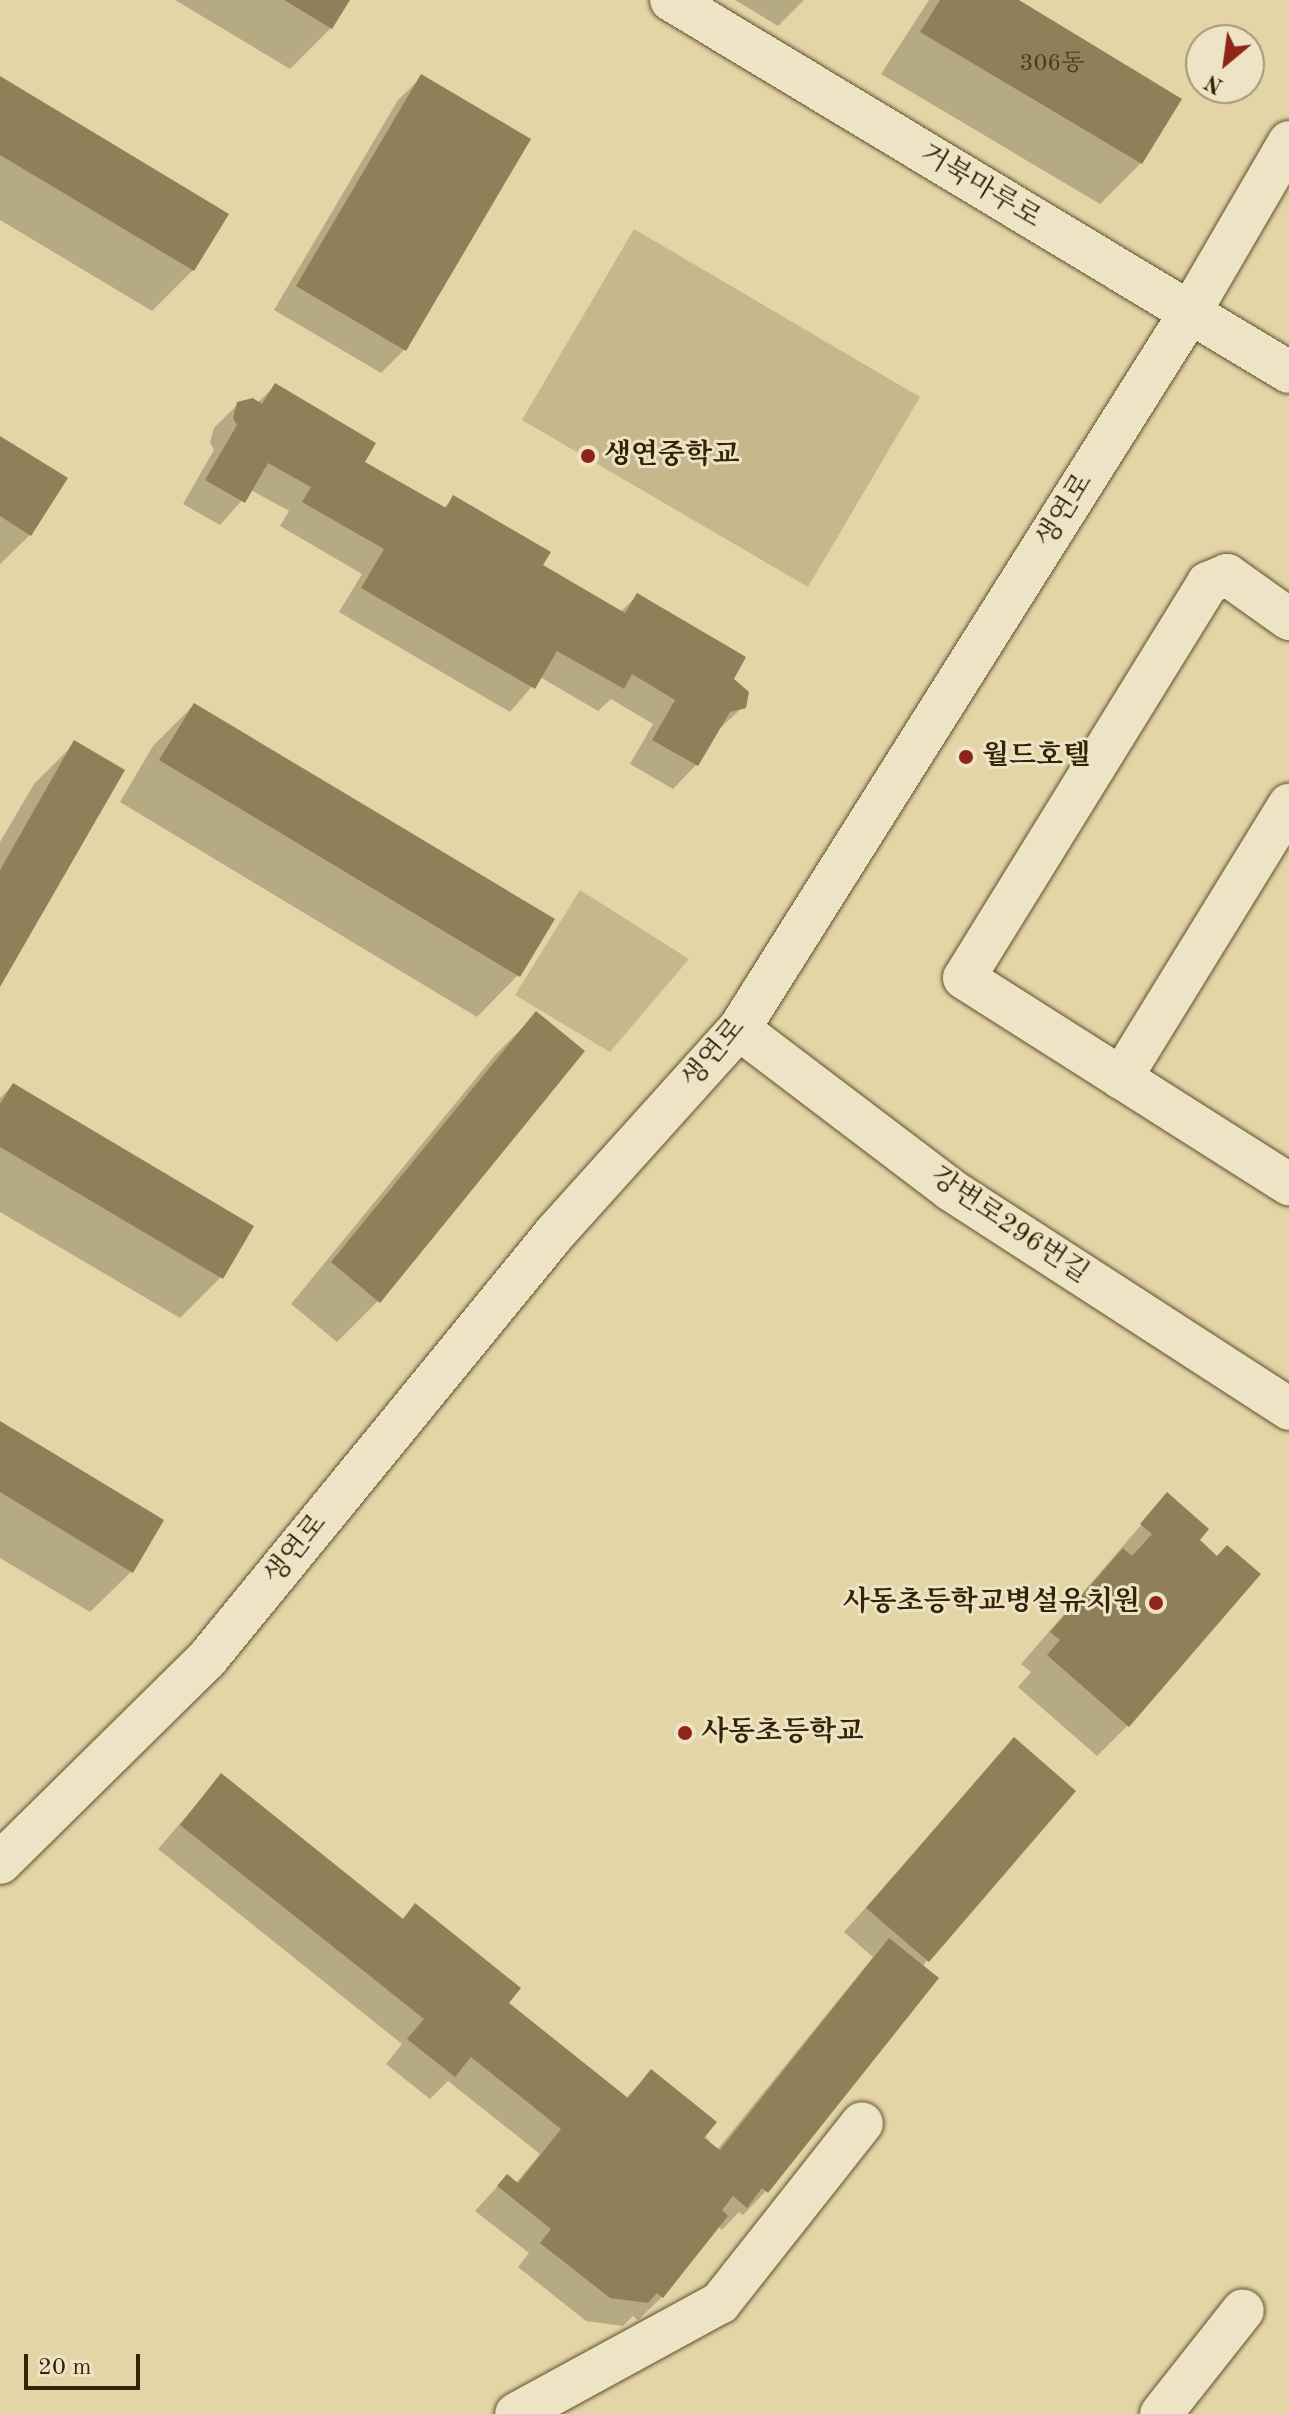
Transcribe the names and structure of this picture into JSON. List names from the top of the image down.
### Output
{
  "streets": {
    "street": ["거북마루로", "생연로", "강변로296번길"]
  },
  "crossings": [
    ["거북마루로", "생연로"],
    ["생연로", "강변로296번길"]
  ],
  "places": [
    "생연중학교",
    "월드호텔",
    "사동초등학교병설유치원",
    "사동초등학교"
  ],
  "house_numbers": ["306동"],
  "scale_bar": "20 m",
  "north": "bottom left"
}
